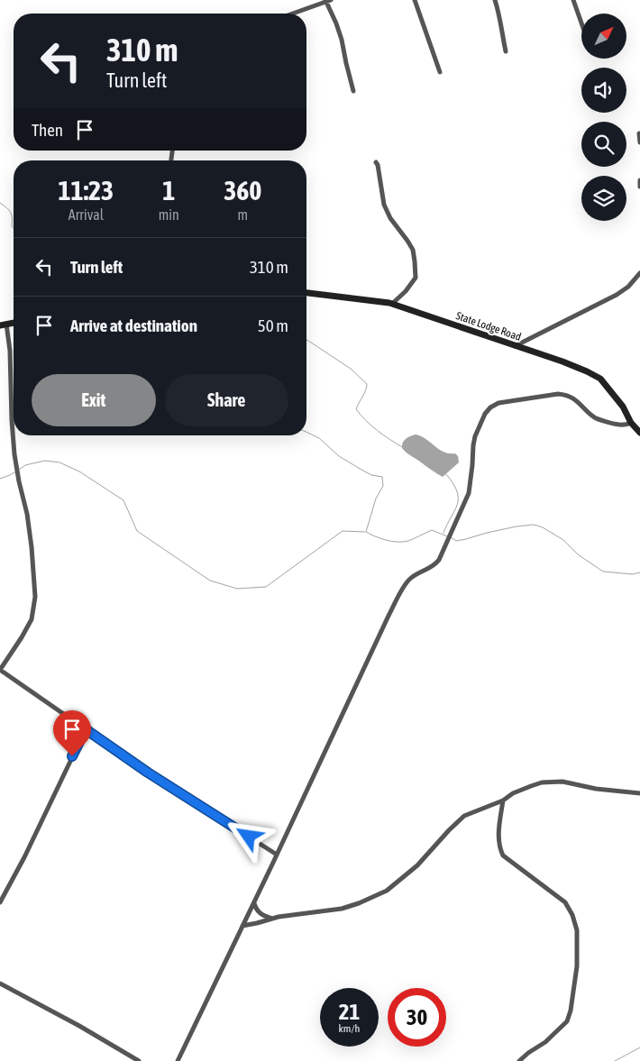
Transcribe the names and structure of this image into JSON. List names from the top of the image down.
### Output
{
  "streets": {
    "street": ["State Lodge Road"]
  },
  "north": "top right",
  "page": {
    "turn": ["310 m", "Turn left"],
    "then": "Then",
    "eta": [
      "11:23",
      "Arrival",
      "1",
      "min",
      "360",
      "m"
    ],
    "list": [
      {
        "name": "Turn left",
        "value": "310 m"
      },
      {
        "name": "Arrive at destination",
        "value": "50 m"
      }
    ],
    "buttons": ["Exit", "Share"],
    "speed": "21 km/h",
    "limit": "30"
  }
}
